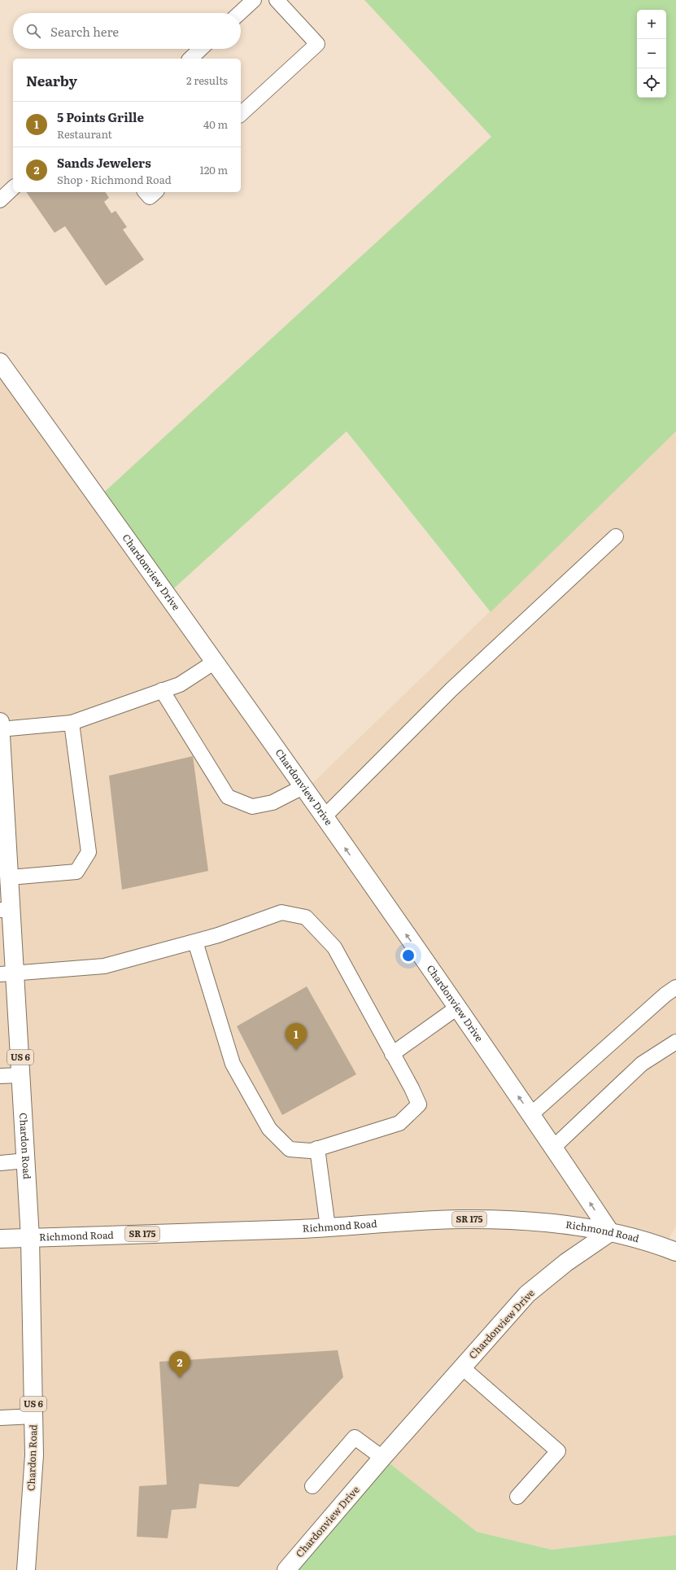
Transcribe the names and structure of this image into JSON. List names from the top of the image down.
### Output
{
  "streets": {
    "street": [
      "Chardonview Drive",
      "US 6",
      "Chardon Road",
      "SR 175",
      "Richmond Road"
    ]
  },
  "crossings": [
    ["Chardonview Drive", "Richmond Road"],
    ["Chardon Road", "Richmond Road"]
  ],
  "page": {
    "map_buttons": ["+", "−"],
    "search": "Search here",
    "heading": ["Nearby", "2 results"],
    "list": [
      {
        "mark": "1",
        "name": "5 Points Grille",
        "note": "Restaurant",
        "value": "40 m"
      },
      {
        "mark": "2",
        "name": "Sands Jewelers",
        "note": "Shop · Richmond Road",
        "value": "120 m"
      }
    ],
    "pins": ["1", "2"]
  }
}
